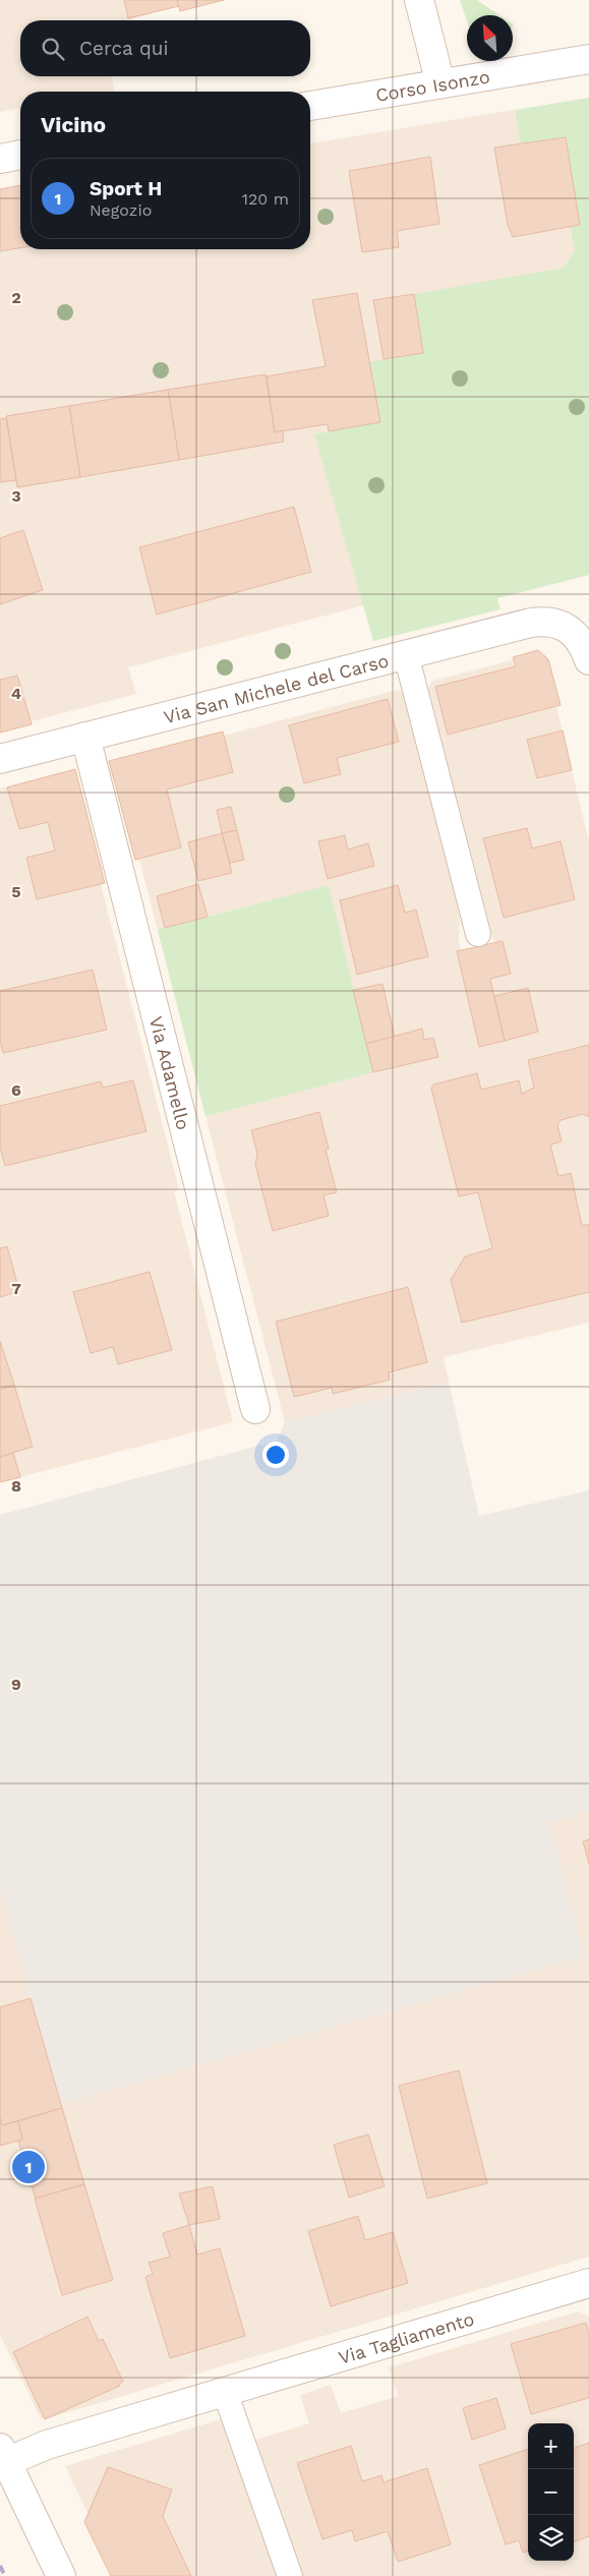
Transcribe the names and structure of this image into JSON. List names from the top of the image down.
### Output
{
  "streets": {
    "street": [
      "Corso Isonzo",
      "Via San Michele del Carso",
      "Via Adamello",
      "Via Tagliamento"
    ]
  },
  "crossings": [
    ["Via San Michele del Carso", "Via Adamello"]
  ],
  "north": "top left",
  "page": {
    "search": "Cerca qui",
    "heading": "Vicino",
    "list": [
      {
        "mark": "1",
        "name": "Sport H",
        "note": "Negozio",
        "value": "120 m"
      }
    ],
    "pins": "1",
    "map_buttons": ["+", "−"]
  },
  "grid": {
    "rows": [
      "2",
      "3",
      "4",
      "5",
      "6",
      "7",
      "8",
      "9"
    ]
  }
}
